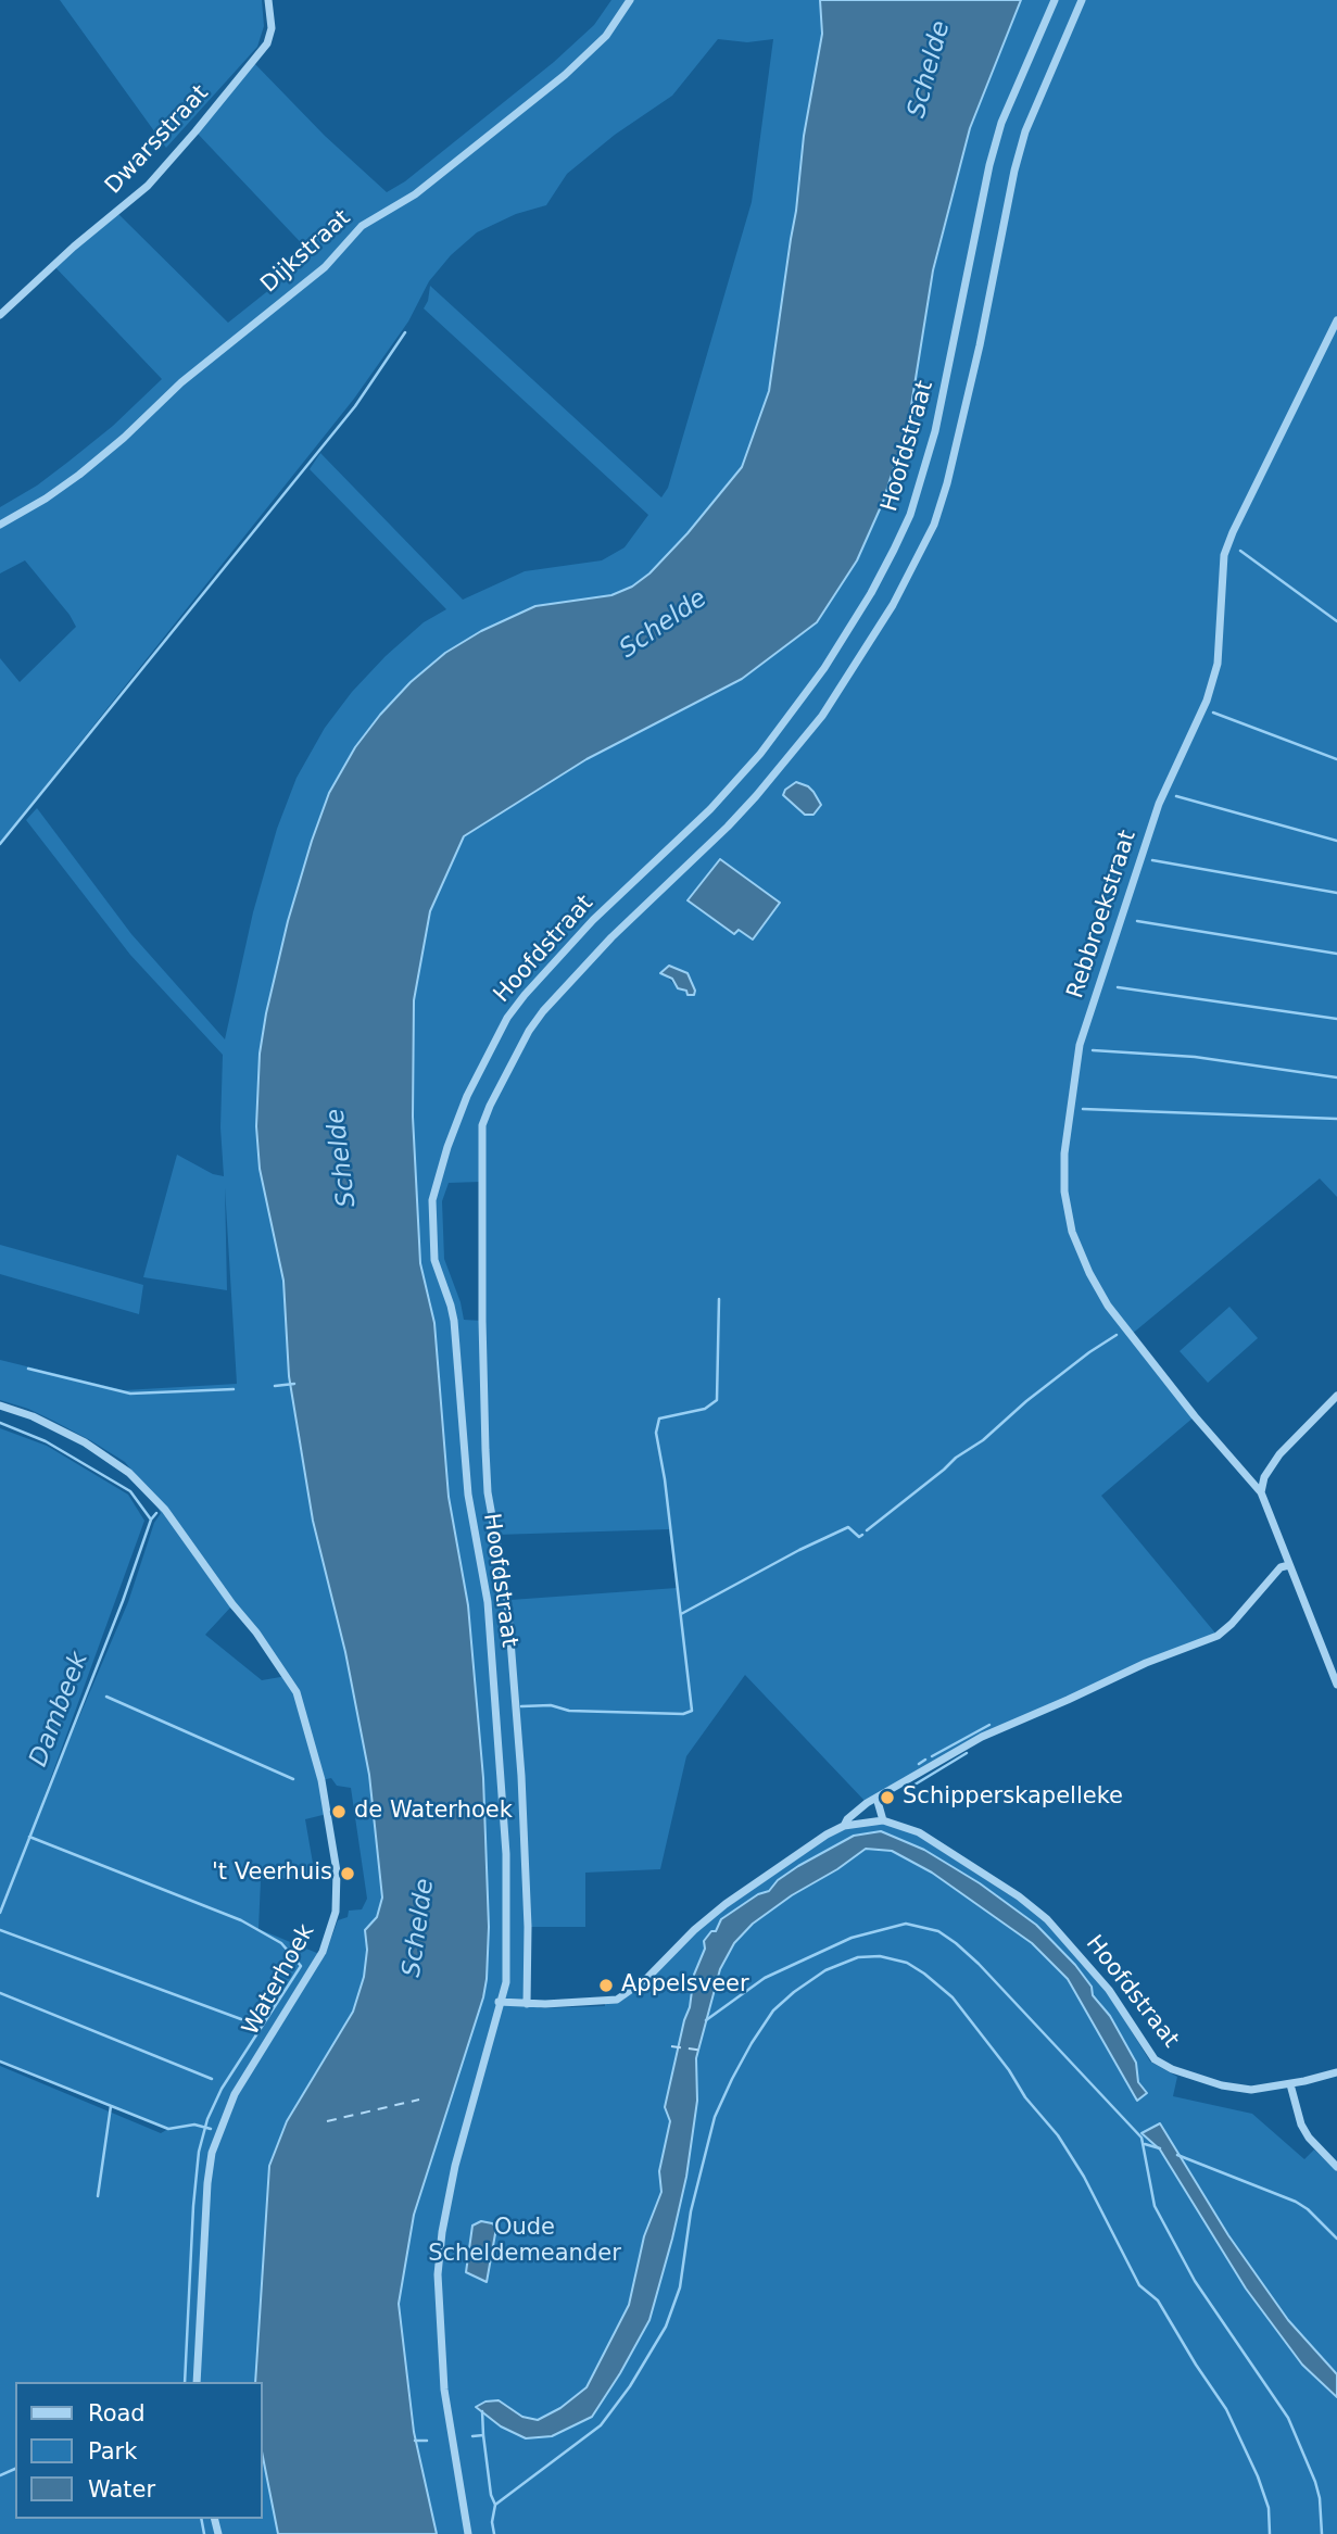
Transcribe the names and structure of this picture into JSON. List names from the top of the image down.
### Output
{
  "streets": {
    "street": [
      "Dwarsstraat",
      "Dijkstraat",
      "Hoofdstraat",
      "Rebbroekstraat",
      "Waterhoek"
    ]
  },
  "crossings": [
    ["Hoofdstraat", "Rebbroekstraat"]
  ],
  "water": ["Schelde", "Dambeek"],
  "parks": ["Oude Scheldemeander"],
  "places": [
    "Schipperskapelleke",
    "de Waterhoek",
    "'t Veerhuis",
    "Appelsveer"
  ],
  "legend": ["Road", "Park", "Water"]
}
